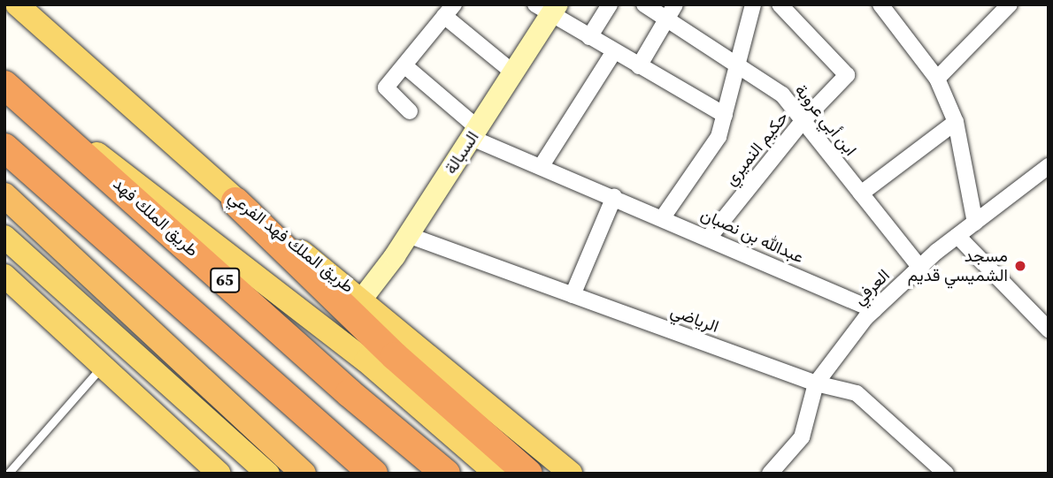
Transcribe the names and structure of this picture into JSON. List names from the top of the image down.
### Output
{
  "streets": {
    "highway": ["طريق الملك فهد", "65"],
    "main road": ["السبالة", "طريق الملك فهد الفرعي"],
    "street": [
      "ابن أبي عروبة",
      "حكيم النميري",
      "عبدالله بن نصبان",
      "العرفي",
      "الرياضي"
    ]
  },
  "crossings": [
    ["ابن أبي عروبة", "حكيم النميري"],
    ["ابن أبي عروبة", "العرفي"],
    ["حكيم النميري", "عبدالله بن نصبان"],
    ["السبالة", "عبدالله بن نصبان"],
    ["السبالة", "طريق الملك فهد الفرعي"],
    ["السبالة", "الرياضي"],
    ["عبدالله بن نصبان", "العرفي"],
    ["العرفي", "الرياضي"]
  ],
  "places": ["مسجد الشميسي قديم"]
}
